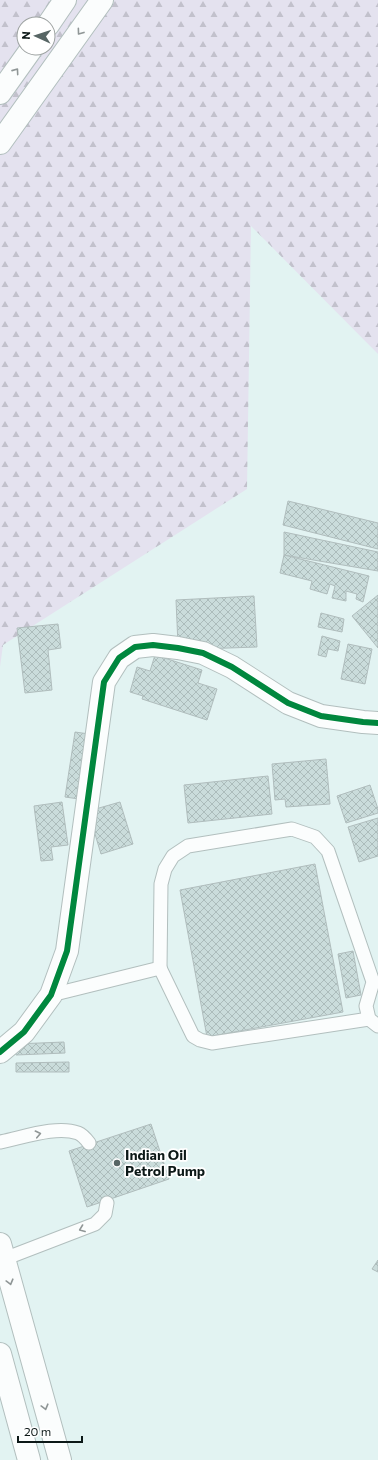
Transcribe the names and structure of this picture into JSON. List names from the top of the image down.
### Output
{
  "places": ["Indian Oil Petrol Pump"],
  "scale_bar": "20 m",
  "north": "left"
}
